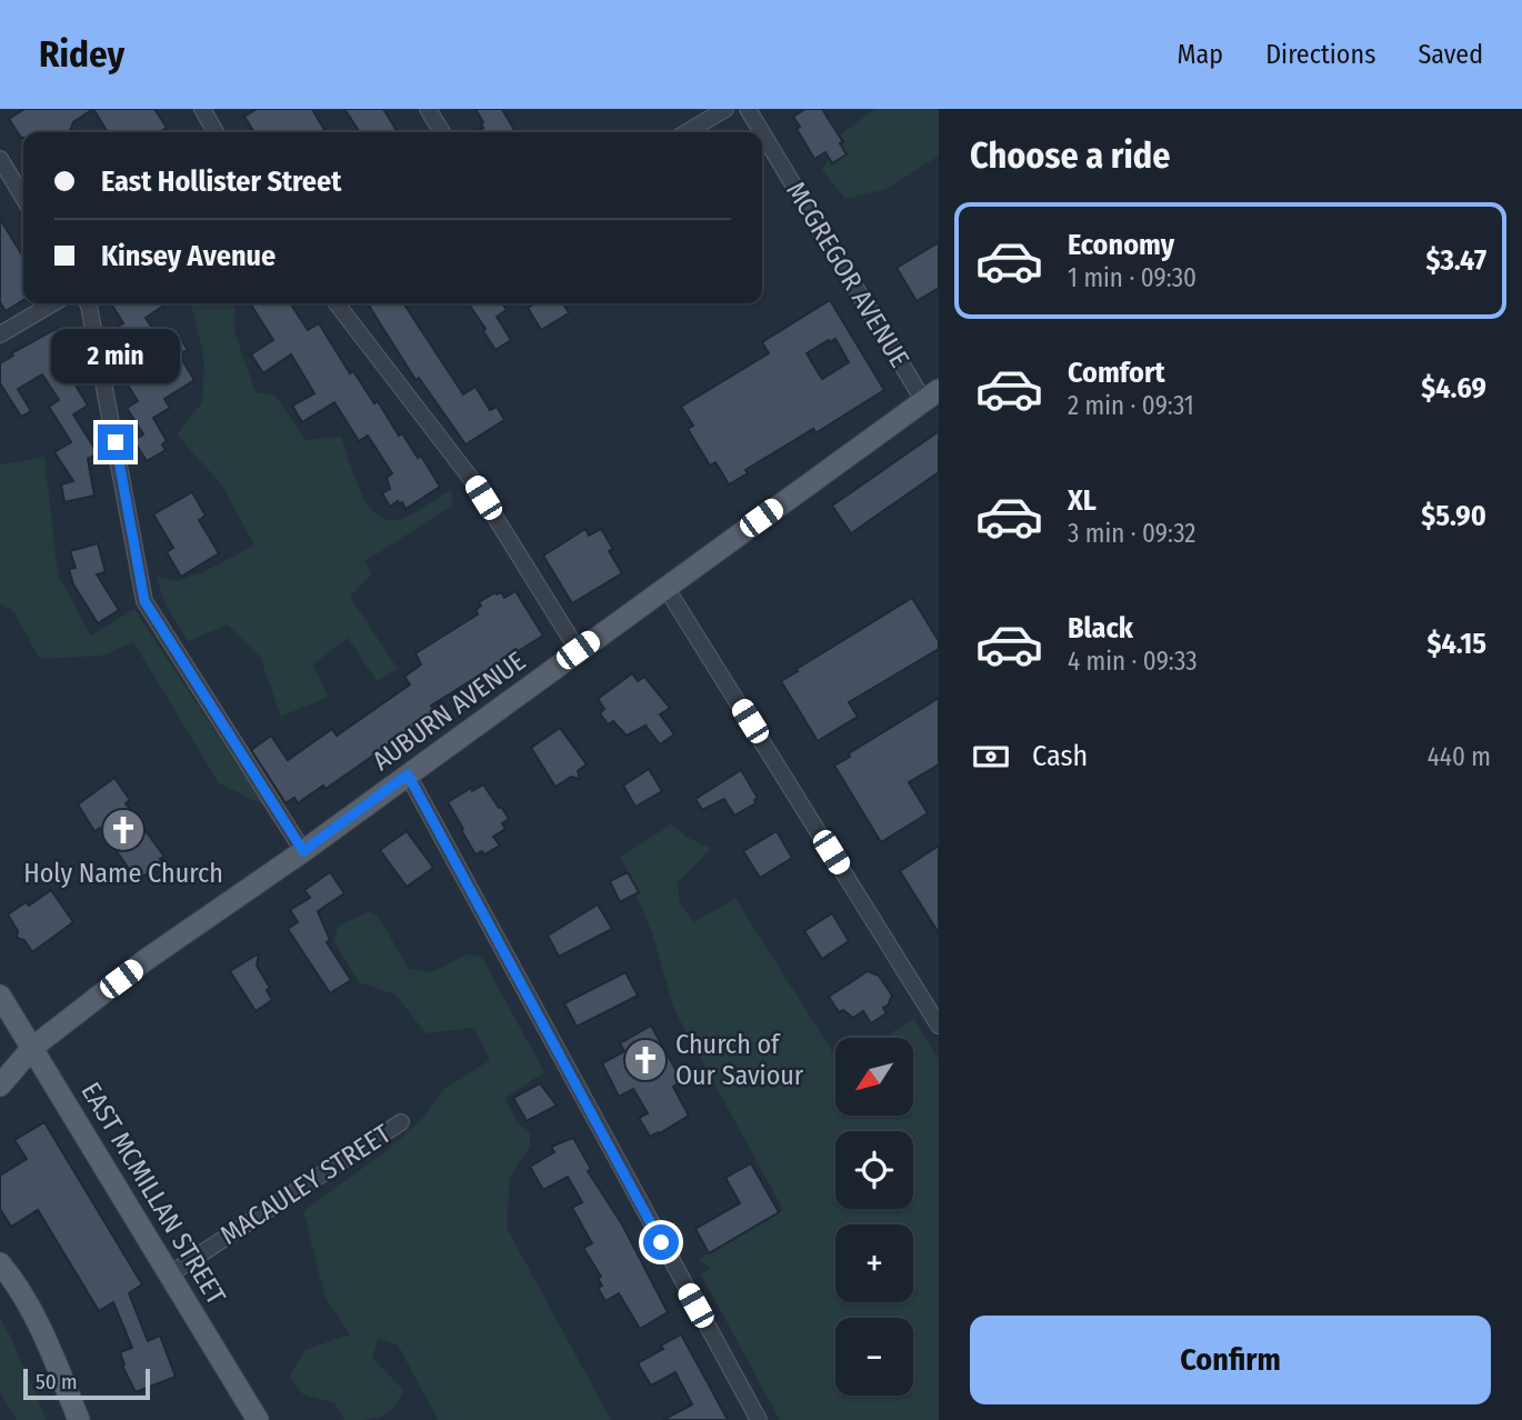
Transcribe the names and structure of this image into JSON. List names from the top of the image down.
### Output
{
  "streets": {
    "main road": ["AUBURN AVENUE", "EAST MCMILLAN STREET"],
    "street": ["MCGREGOR AVENUE", "MACAULEY STREET"]
  },
  "crossings": [
    ["MCGREGOR AVENUE", "AUBURN AVENUE"],
    ["AUBURN AVENUE", "EAST MCMILLAN STREET"],
    ["MACAULEY STREET", "EAST MCMILLAN STREET"]
  ],
  "places": {
    "church": ["Holy Name Church", "Church of Our Saviour"]
  },
  "scale_bar": "50 m",
  "north": "bottom left",
  "page": {
    "header": "Ridey",
    "nav": ["Map", "Directions", "Saved"],
    "heading": "Choose a ride",
    "banner": ["East Hollister Street", "Kinsey Avenue"],
    "list": [
      {
        "name": "Economy",
        "note": "1 min · 09:30",
        "value": "$3.47"
      },
      {
        "name": "Comfort",
        "note": "2 min · 09:31",
        "value": "$4.69"
      },
      {
        "name": "XL",
        "note": "3 min · 09:32",
        "value": "$5.90"
      },
      {
        "name": "Black",
        "note": "4 min · 09:33",
        "value": "$4.15"
      }
    ],
    "bubble": "2 min",
    "pay": ["Cash", "440 m"],
    "map_buttons": ["+", "−"],
    "buttons": "Confirm",
    "scale": "50 m"
  }
}
